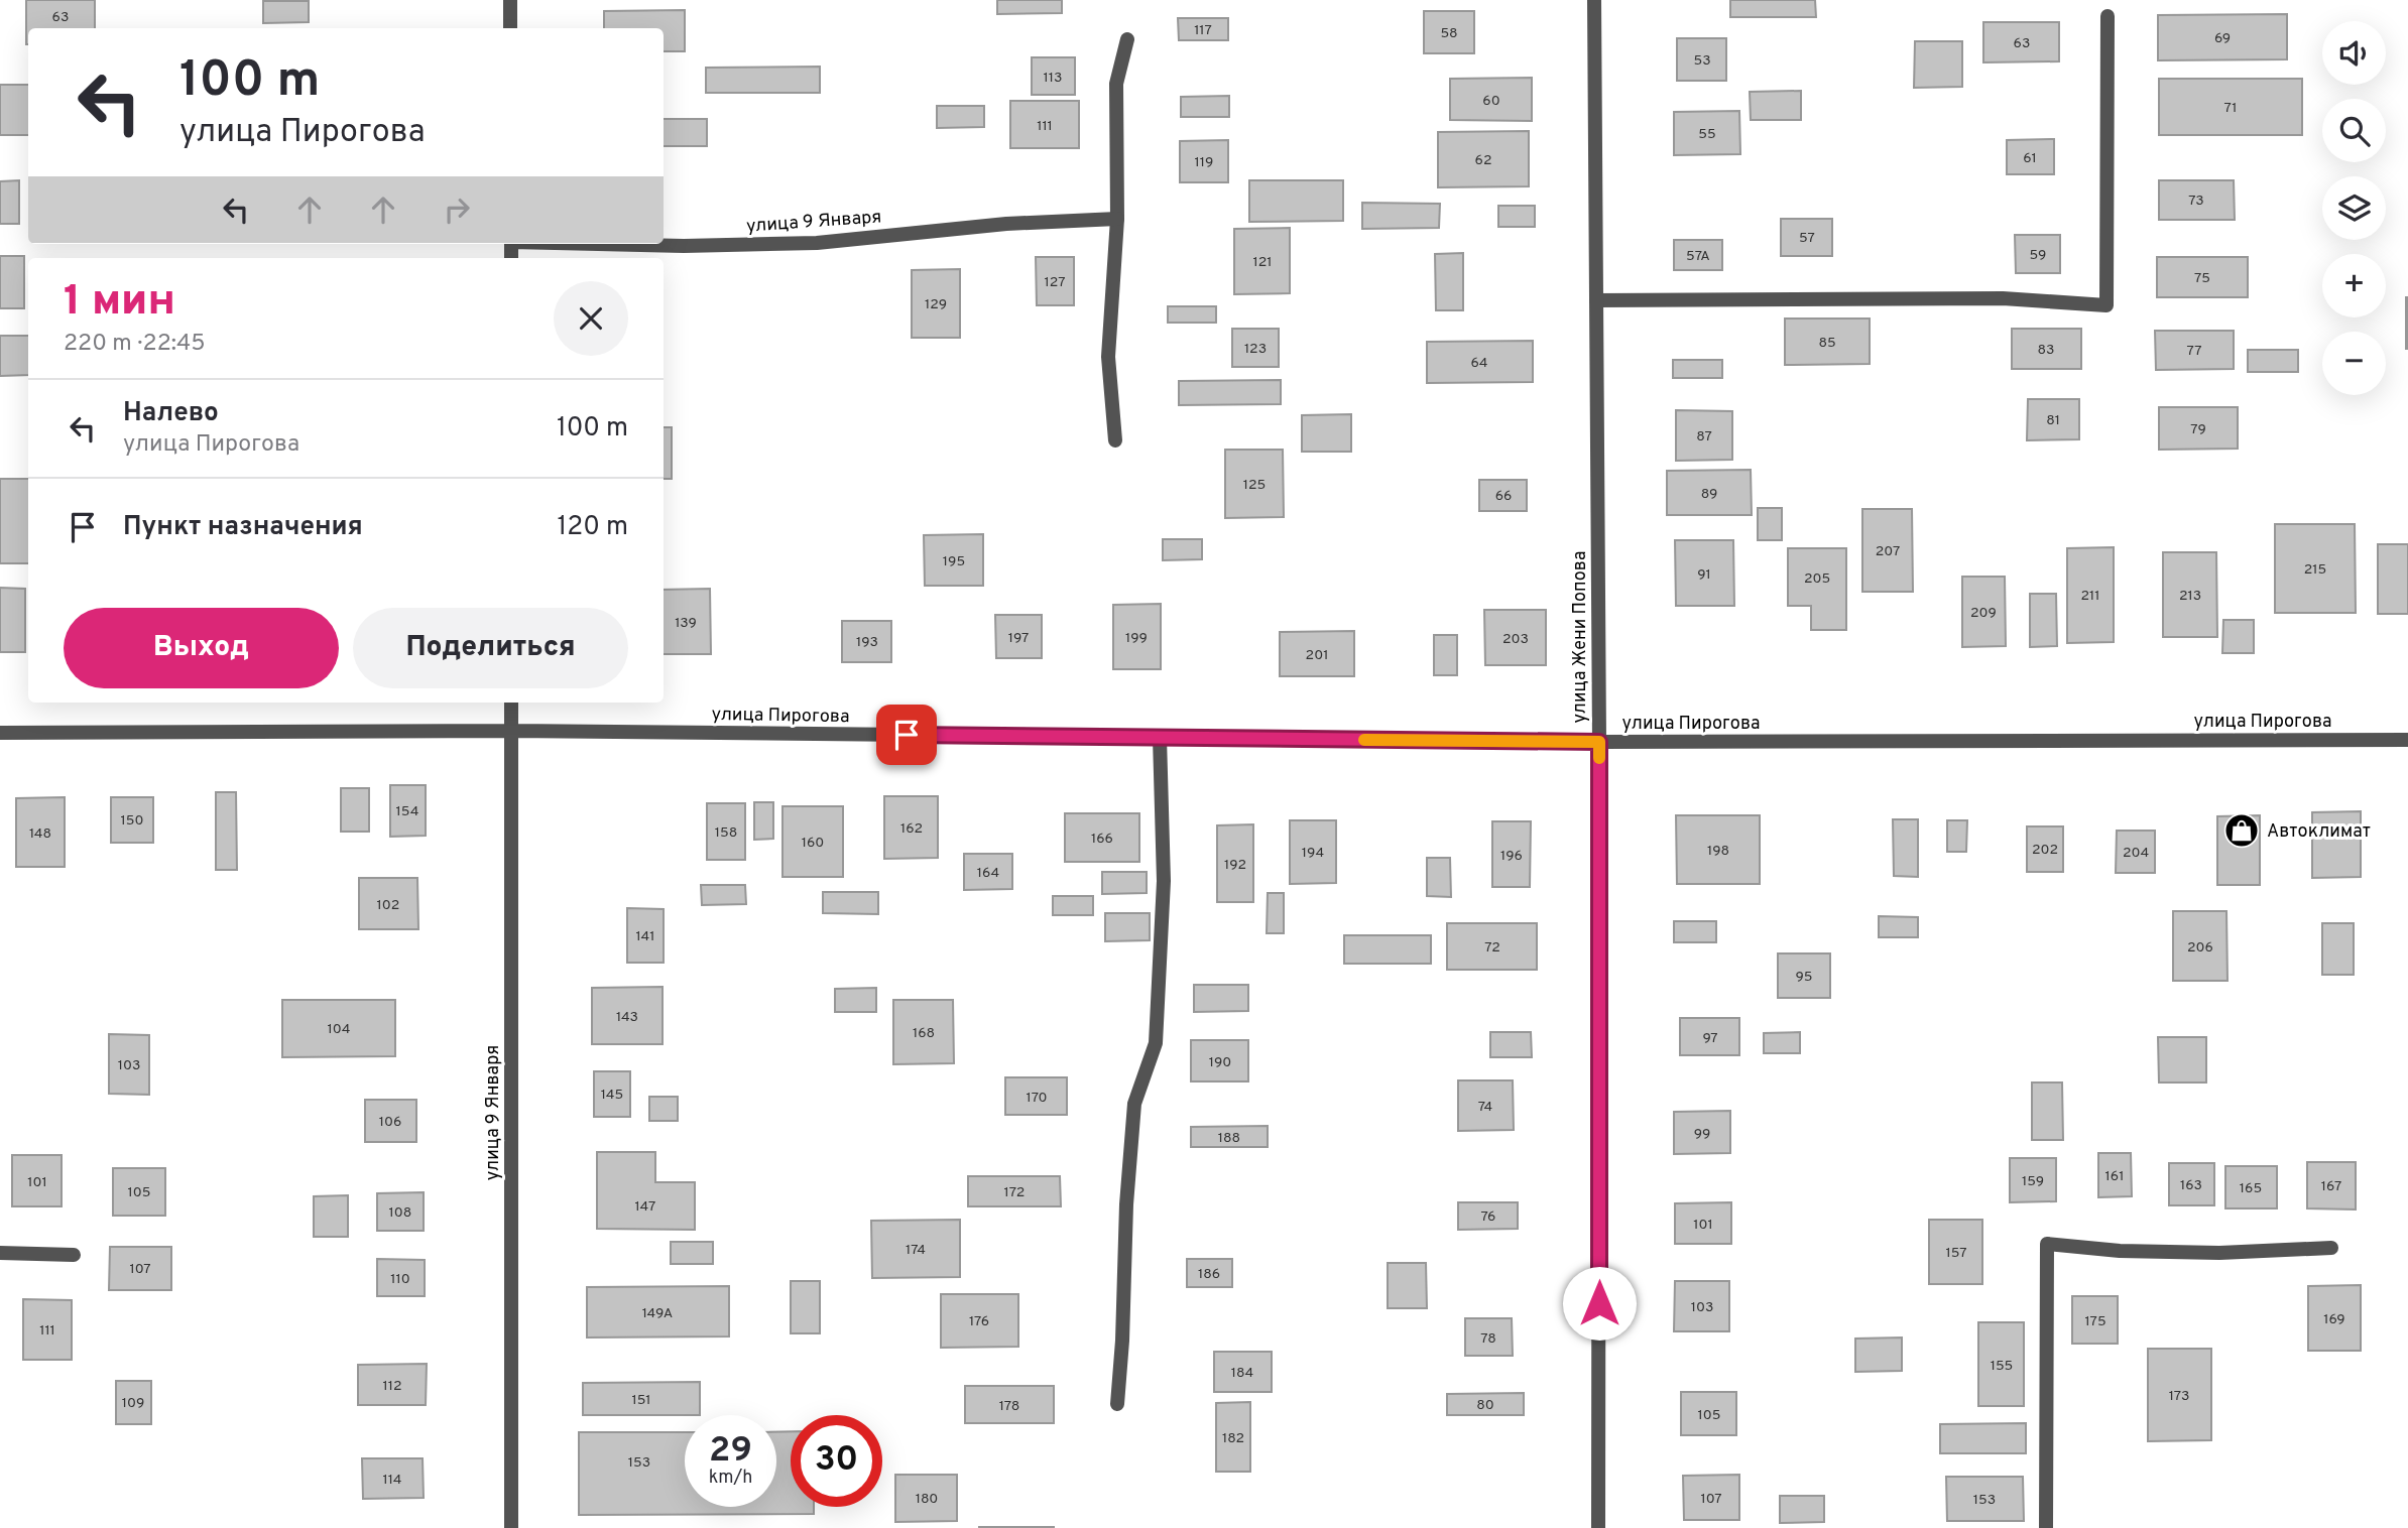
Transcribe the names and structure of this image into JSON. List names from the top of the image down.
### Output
{
  "streets": {
    "street": ["улица 9 Января", "улица Жени Попова", "улица Пирогова"]
  },
  "crossings": [
    ["улица 9 Января", "улица Пирогова"],
    ["улица Жени Попова", "улица Пирогова"]
  ],
  "places": {
    "shop": ["Автоклимат"]
  },
  "house_numbers": [
    "63",
    "117",
    "58",
    "69",
    "63",
    "53",
    "113",
    "60",
    "71",
    "111",
    "55",
    "61",
    "62",
    "119",
    "73",
    "57",
    "59",
    "57А",
    "121",
    "75",
    "127",
    "129",
    "85",
    "123",
    "83",
    "77",
    "64",
    "81",
    "79",
    "87",
    "125",
    "89",
    "66",
    "207",
    "195",
    "215",
    "91",
    "205",
    "211",
    "213",
    "209",
    "139",
    "197",
    "199",
    "203",
    "193",
    "201",
    "154",
    "150",
    "162",
    "158",
    "148",
    "166",
    "160",
    "202",
    "198",
    "194",
    "204",
    "196",
    "192",
    "164",
    "102",
    "141",
    "72",
    "206",
    "95",
    "143",
    "104",
    "168",
    "97",
    "190",
    "103",
    "145",
    "170",
    "74",
    "106",
    "99",
    "188",
    "161",
    "159",
    "101",
    "163",
    "167",
    "165",
    "105",
    "172",
    "147",
    "108",
    "76",
    "101",
    "174",
    "157",
    "107",
    "186",
    "110",
    "103",
    "149А",
    "169",
    "176",
    "175",
    "111",
    "78",
    "155",
    "184",
    "112",
    "173",
    "151",
    "109",
    "80",
    "178",
    "105",
    "182",
    "153",
    "114",
    "180",
    "107",
    "153"
  ],
  "page": {
    "map_buttons": ["+", "−"],
    "turn": ["100 m", "улица Пирогова"],
    "heading": ["1 мин", "220 m · 22:45"],
    "list": [
      {
        "name": "Налево",
        "note": "улица Пирогова",
        "value": "100 m"
      },
      {
        "name": "Пункт назначения",
        "value": "120 m"
      }
    ],
    "buttons": ["Выход", "Поделиться"],
    "speed": "29 km/h",
    "limit": "30"
  }
}
